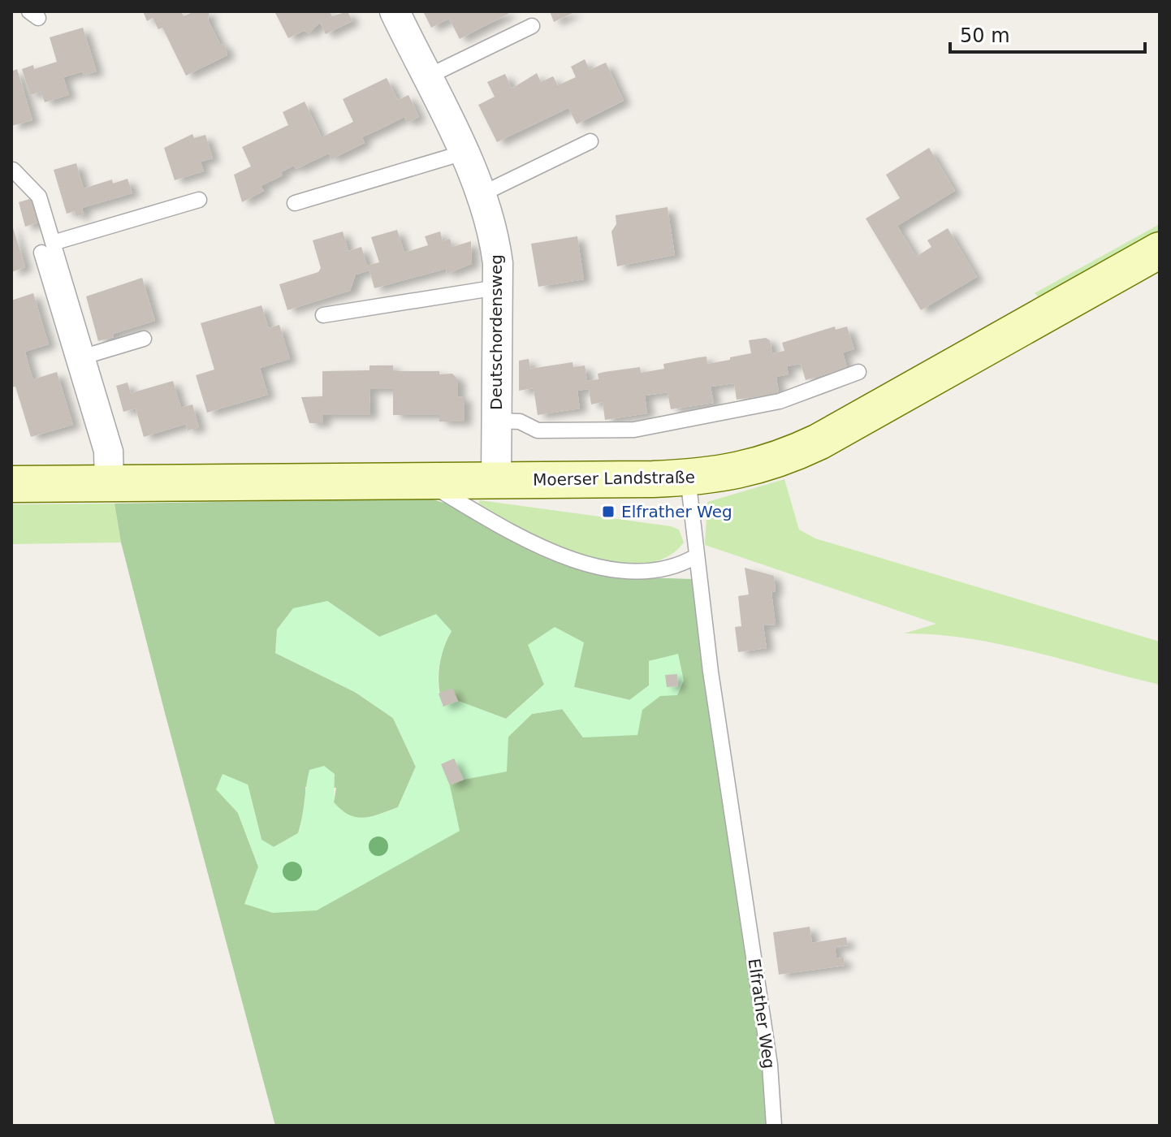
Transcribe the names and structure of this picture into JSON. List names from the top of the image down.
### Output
{
  "streets": {
    "main road": ["Moerser Landstraße"],
    "street": ["Deutschordensweg"],
    "lane": ["Elfrather Weg"]
  },
  "crossings": [
    ["Deutschordensweg", "Moerser Landstraße"],
    ["Moerser Landstraße", "Elfrather Weg"]
  ],
  "places": {
    "transit": ["Elfrather Weg"]
  },
  "scale_bar": "50 m"
}
